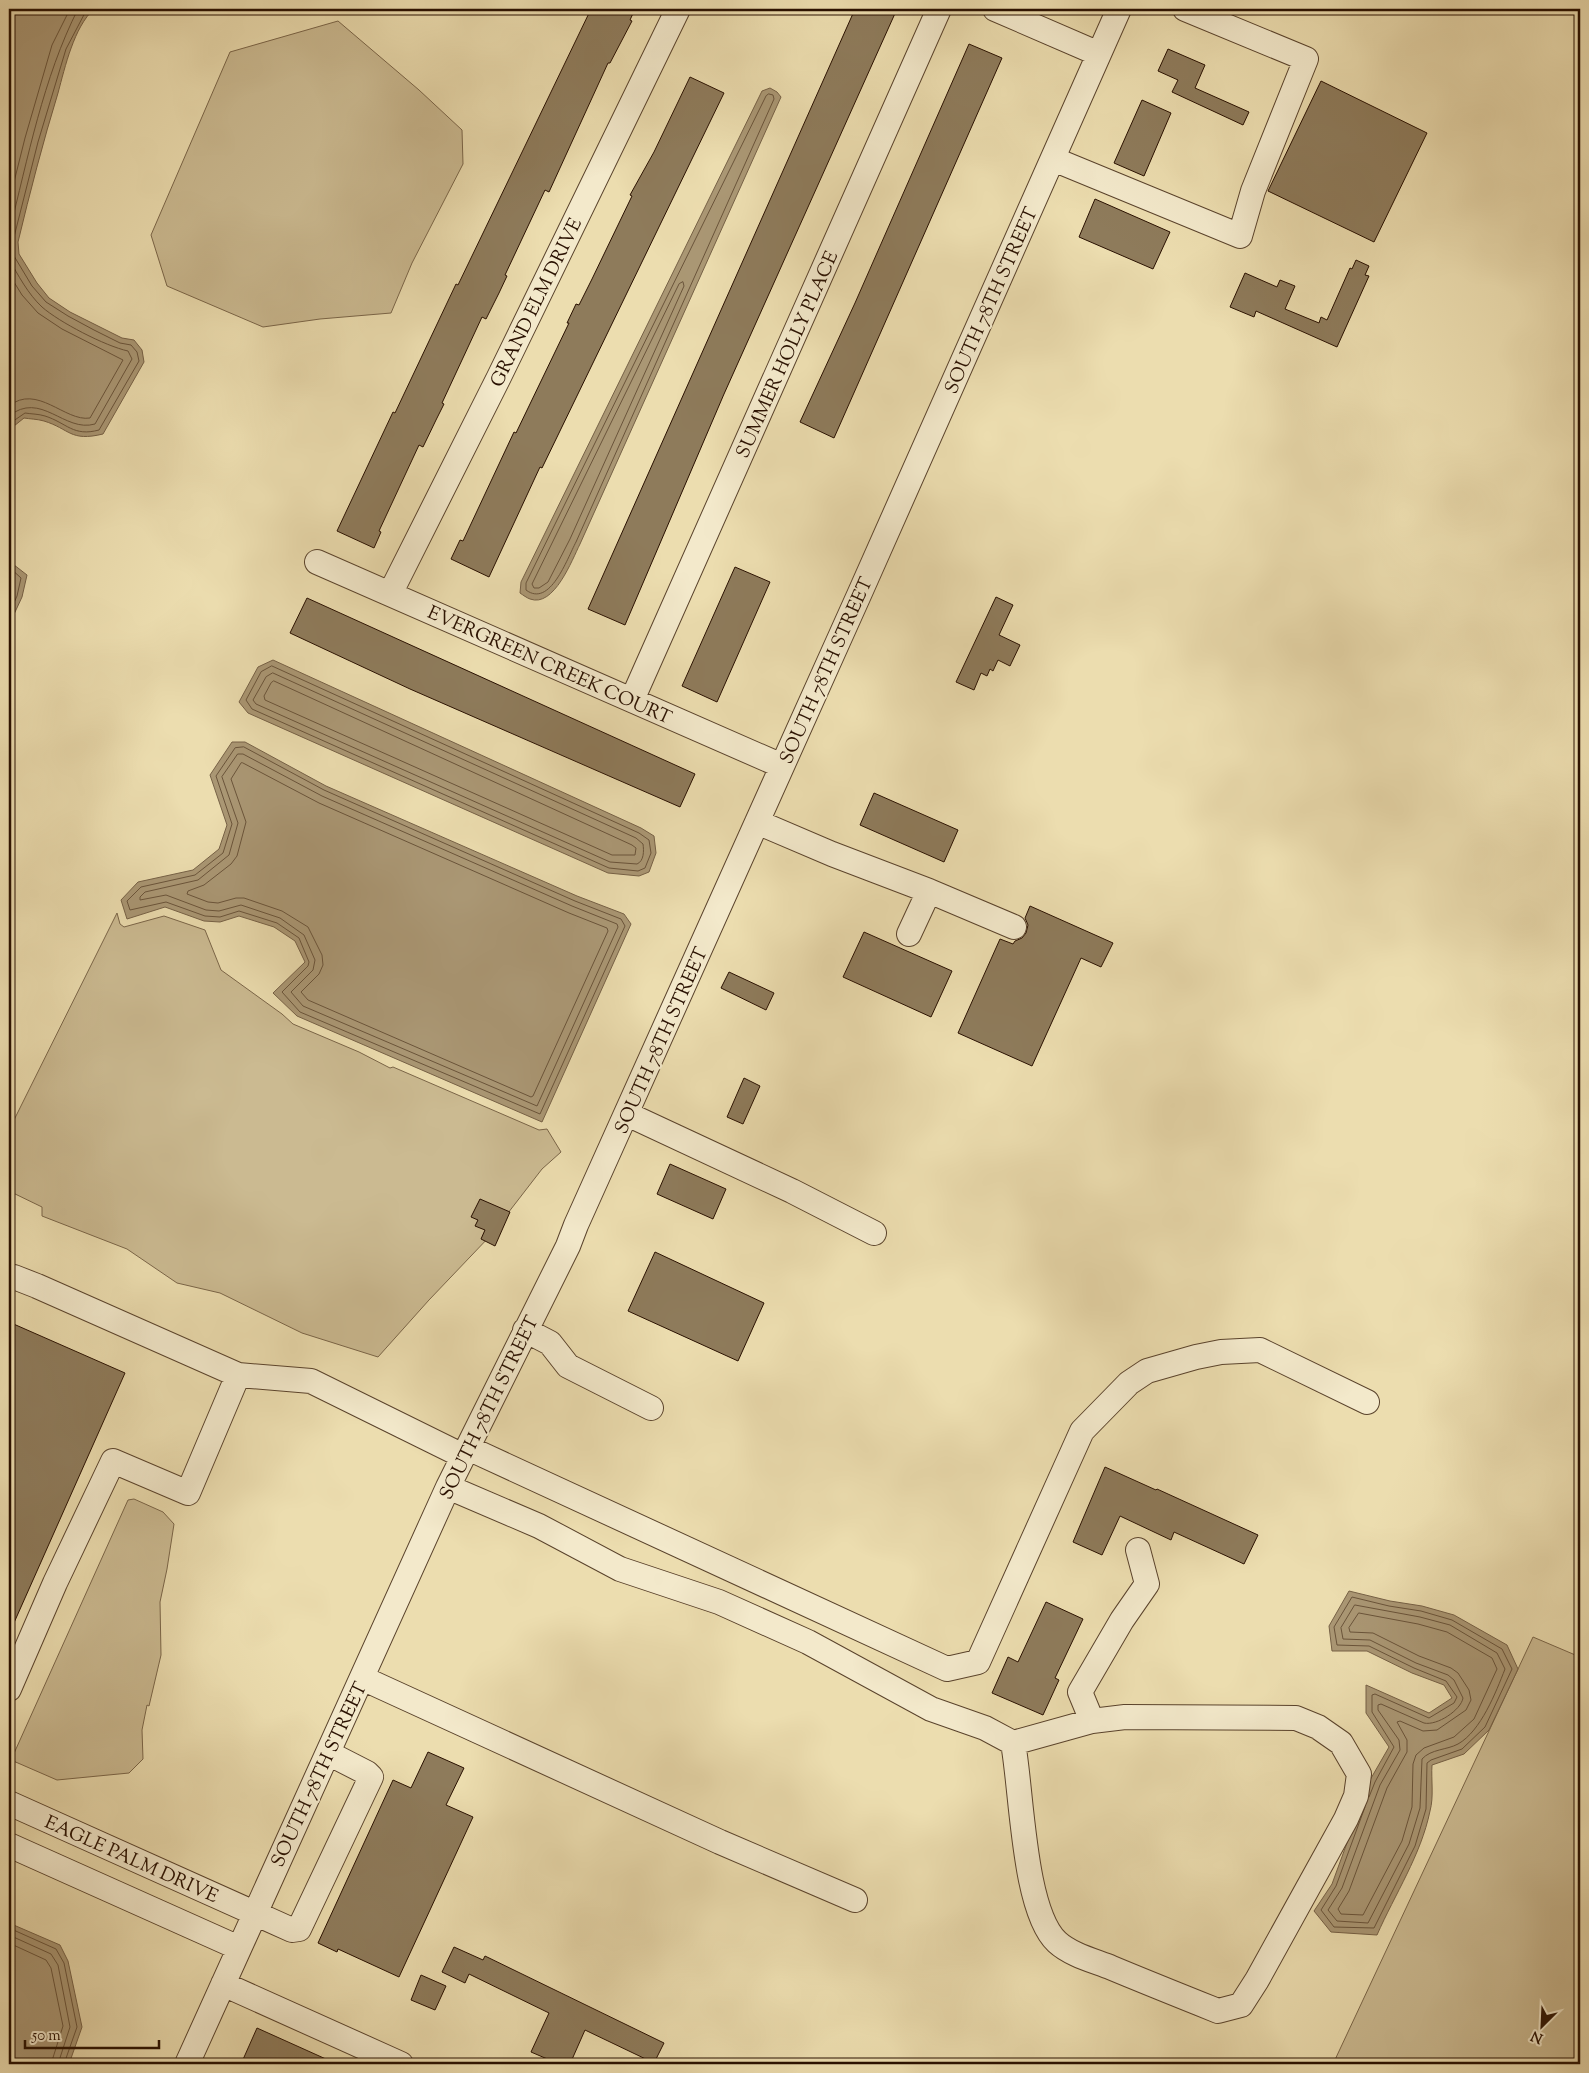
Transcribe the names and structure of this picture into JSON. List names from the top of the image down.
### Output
{
  "streets": {
    "street": [
      "SOUTH 78TH STREET",
      "GRAND ELM DRIVE",
      "SUMMER HOLLY PLACE",
      "EVERGREEN CREEK COURT",
      "EAGLE PALM DRIVE"
    ]
  },
  "crossings": [
    ["SOUTH 78TH STREET", "EVERGREEN CREEK COURT"],
    ["SOUTH 78TH STREET", "EAGLE PALM DRIVE"],
    ["GRAND ELM DRIVE", "EVERGREEN CREEK COURT"],
    ["SUMMER HOLLY PLACE", "EVERGREEN CREEK COURT"]
  ],
  "scale_bar": "50 m",
  "north": "bottom left"
}
